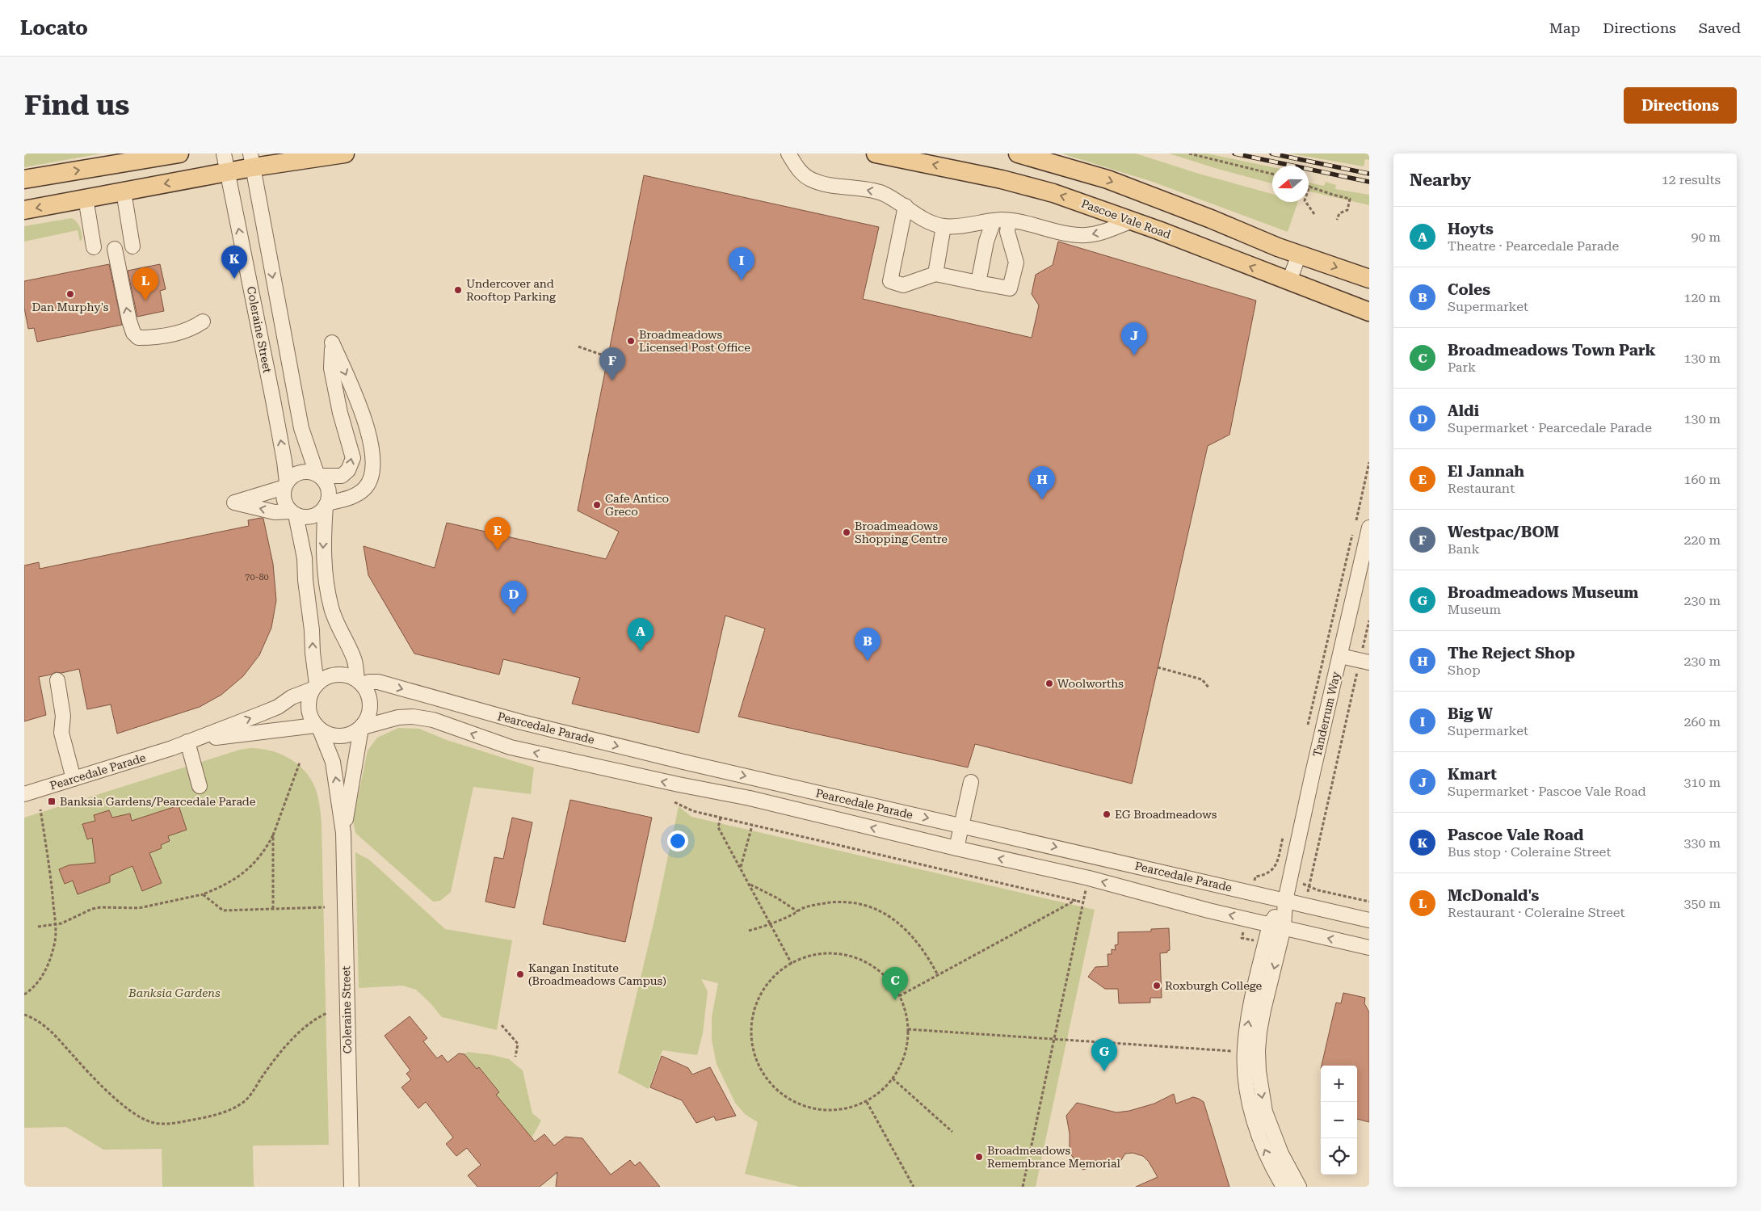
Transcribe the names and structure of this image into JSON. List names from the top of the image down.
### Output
{
  "streets": {
    "main road": ["Pascoe Vale Road"],
    "street": ["Coleraine Street", "Tanderrum Way", "Pearcedale Parade"]
  },
  "crossings": [
    ["Coleraine Street", "Pearcedale Parade"],
    ["Tanderrum Way", "Pearcedale Parade"]
  ],
  "parks": ["Banksia Gardens"],
  "places": {
    "other": [
      "Undercover and Rooftop Parking",
      "Dan Murphy's",
      "Broadmeadows Licensed Post Office",
      "Cafe Antico Greco",
      "Broadmeadows Shopping Centre",
      "Woolworths",
      "EG Broadmeadows",
      "Kangan Institute (Broadmeadows Campus)",
      "Roxburgh College",
      "Broadmeadows Remembrance Memorial"
    ],
    "transit": ["Banksia Gardens/Pearcedale Parade"]
  },
  "house_numbers": ["70-80"],
  "north": "left",
  "page": {
    "header": "Locato",
    "nav": ["Map", "Directions", "Saved"],
    "buttons": "Directions",
    "title": "Find us",
    "heading": ["Nearby", "12 results"],
    "list": [
      {
        "mark": "A",
        "name": "Hoyts",
        "note": "Theatre · Pearcedale Parade",
        "value": "90 m"
      },
      {
        "mark": "B",
        "name": "Coles",
        "note": "Supermarket",
        "value": "120 m"
      },
      {
        "mark": "C",
        "name": "Broadmeadows Town Park",
        "note": "Park",
        "value": "130 m"
      },
      {
        "mark": "D",
        "name": "Aldi",
        "note": "Supermarket · Pearcedale Parade",
        "value": "130 m"
      },
      {
        "mark": "E",
        "name": "El Jannah",
        "note": "Restaurant",
        "value": "160 m"
      },
      {
        "mark": "F",
        "name": "Westpac/BOM",
        "note": "Bank",
        "value": "220 m"
      },
      {
        "mark": "G",
        "name": "Broadmeadows Museum",
        "note": "Museum",
        "value": "230 m"
      },
      {
        "mark": "H",
        "name": "The Reject Shop",
        "note": "Shop",
        "value": "230 m"
      },
      {
        "mark": "I",
        "name": "Big W",
        "note": "Supermarket",
        "value": "260 m"
      },
      {
        "mark": "J",
        "name": "Kmart",
        "note": "Supermarket · Pascoe Vale Road",
        "value": "310 m"
      },
      {
        "mark": "K",
        "name": "Pascoe Vale Road",
        "note": "Bus stop · Coleraine Street",
        "value": "330 m"
      },
      {
        "mark": "L",
        "name": "McDonald's",
        "note": "Restaurant · Coleraine Street",
        "value": "350 m"
      }
    ],
    "pins": [
      "K",
      "I",
      "L",
      "J",
      "F",
      "H",
      "E",
      "D",
      "A",
      "B",
      "C",
      "G"
    ],
    "map_buttons": ["+", "−"]
  }
}
